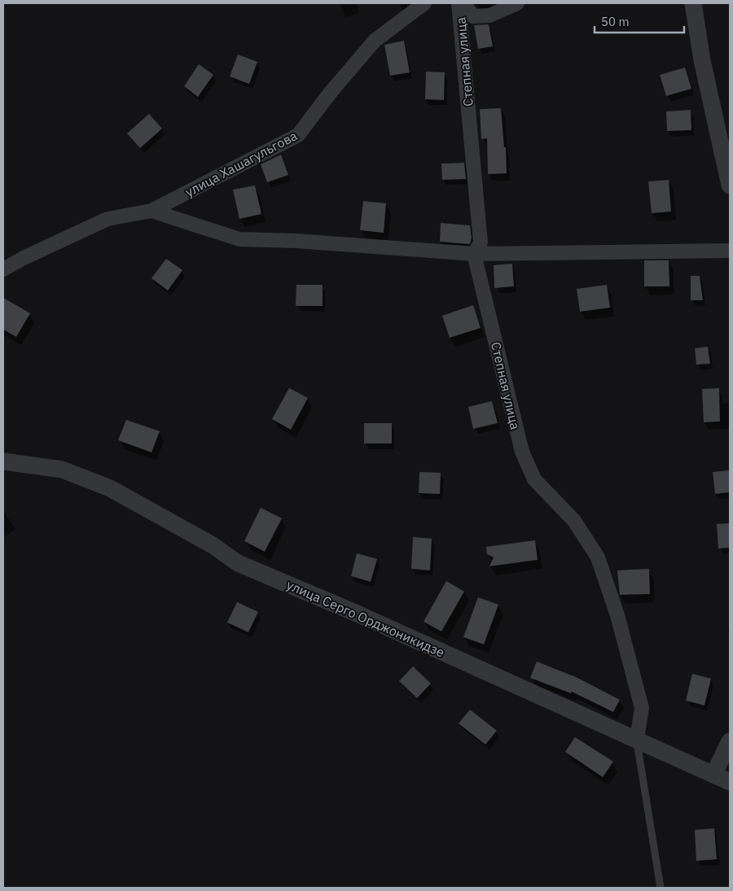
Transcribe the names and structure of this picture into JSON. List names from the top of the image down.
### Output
{
  "streets": {
    "street": ["Степная улица", "улица Хашагульгова", "улица Серго Орджоникидзе"]
  },
  "crossings": [
    ["Степная улица", "улица Серго Орджоникидзе"]
  ],
  "scale_bar": "50 m"
}
